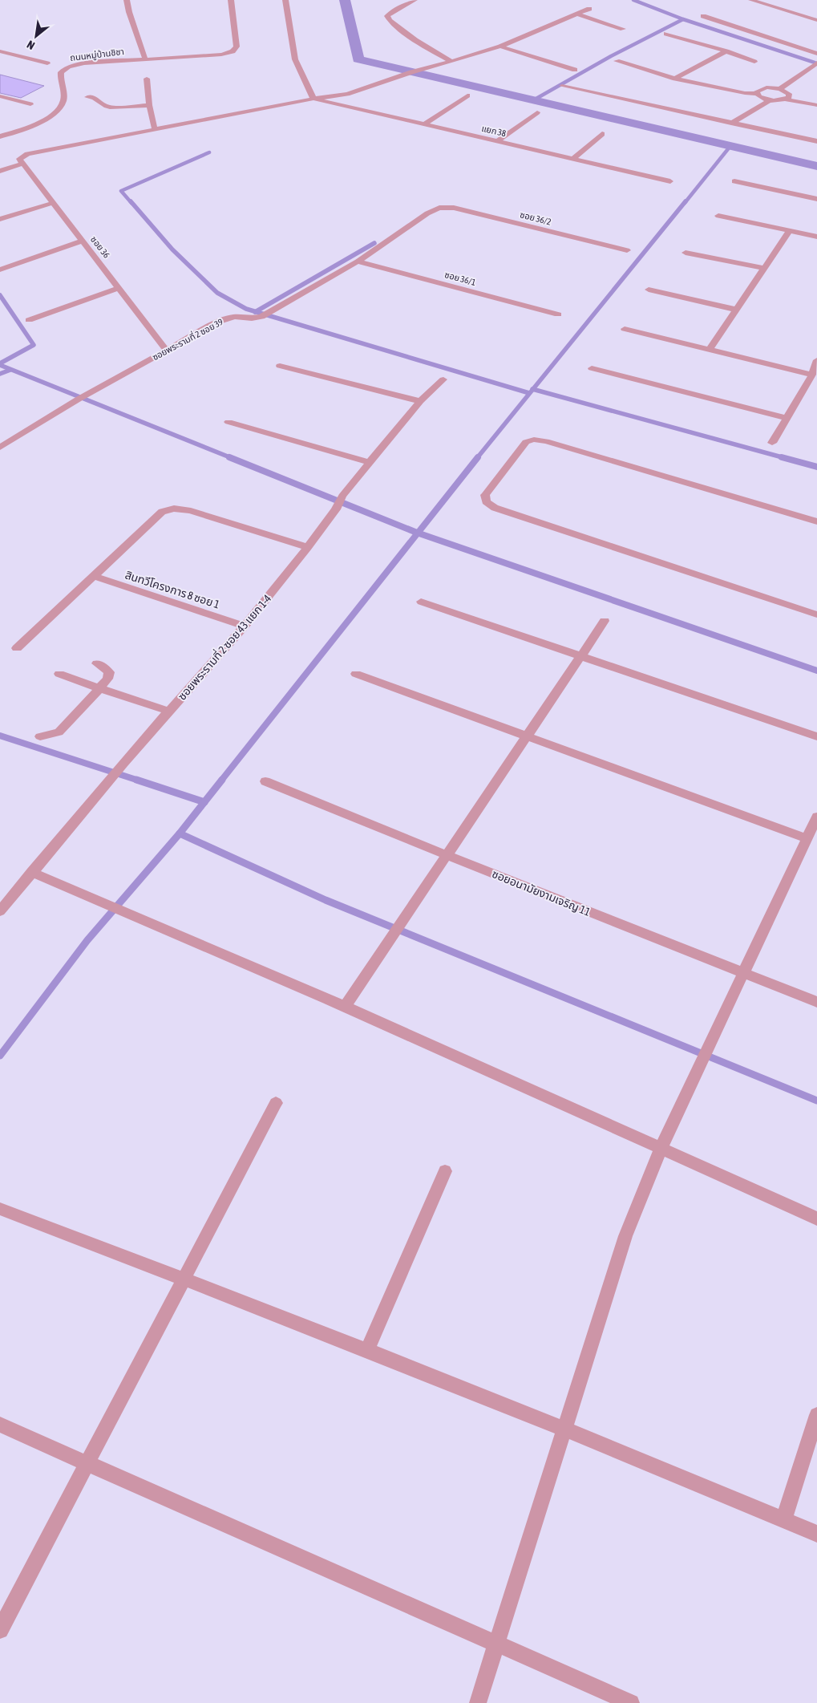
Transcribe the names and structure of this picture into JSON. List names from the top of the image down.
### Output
{
  "streets": {
    "street": [
      "ถนนหมู่บ้านชิชา",
      "แยก 38",
      "ซอย 36/2",
      "ซอย 36",
      "ซอย 36/1",
      "ซอยพระรามที่ 2 ซอย 39",
      "สินทวีโครงการ 8 ซอย 1",
      "ซอยพระรามที่ 2 ซอย 43 แยก 1-4",
      "ซอยอนามัยงามเจริญ 11"
    ]
  },
  "crossings": [
    ["ซอย 36/2", "ซอยพระรามที่ 2 ซอย 39"],
    ["ซอย 36", "ซอยพระรามที่ 2 ซอย 39"],
    ["ซอย 36/1", "ซอยพระรามที่ 2 ซอย 39"],
    ["สินทวีโครงการ 8 ซอย 1", "ซอยพระรามที่ 2 ซอย 43 แยก 1-4"]
  ],
  "north": "bottom left"
}
